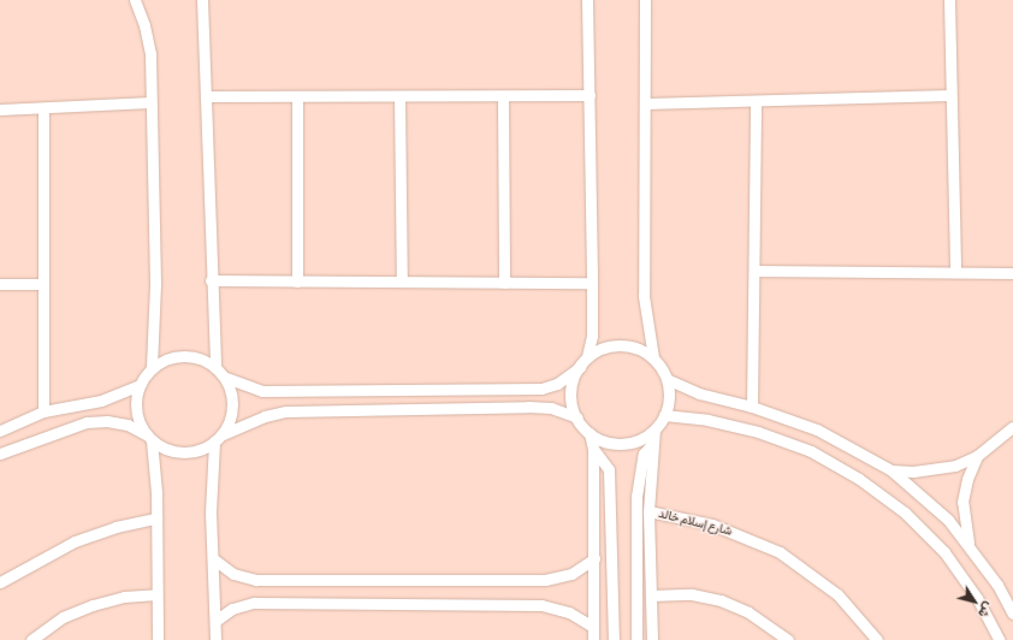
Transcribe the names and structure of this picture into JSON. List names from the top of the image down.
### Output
{
  "streets": {
    "street": ["شارع إسلام خالد"]
  },
  "north": "bottom right"
}
